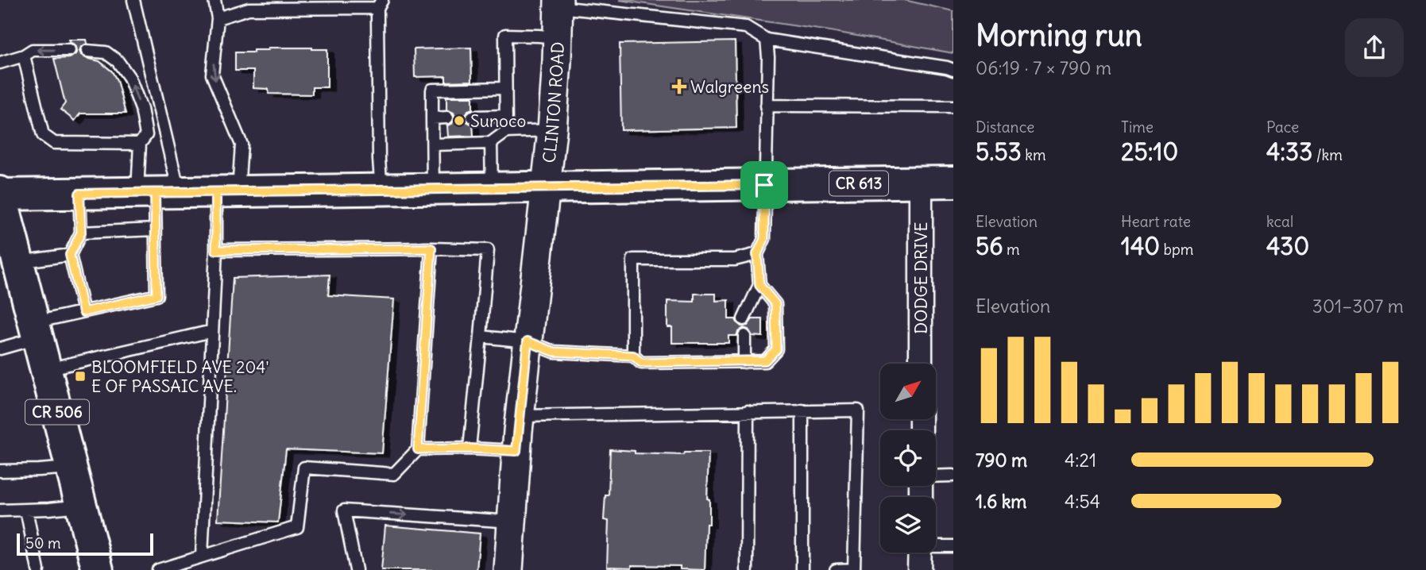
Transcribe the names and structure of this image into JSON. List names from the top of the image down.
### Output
{
  "streets": {
    "main road": ["CR 613", "CR 506"],
    "street": ["CLINTON ROAD", "DODGE DRIVE"]
  },
  "crossings": [
    ["CLINTON ROAD", "CR 613"],
    ["CR 613", "DODGE DRIVE"],
    ["CR 613", "CR 506"]
  ],
  "places": {
    "health": ["Walgreens"],
    "other": ["Sunoco"],
    "transit": ["BLOOMFIELD AVE 204' E OF PASSAIC AVE."]
  },
  "scale_bar": "50 m",
  "north": "top right",
  "page": {
    "heading": ["Morning run", "06:19 · 7 × 790 m"],
    "stats": [
      ["Distance", "5.53 km"],
      ["Time", "25:10"],
      ["Pace", "4:33 /km"],
      ["Elevation", "56 m"],
      ["Heart rate", "140 bpm"],
      ["kcal", "430"]
    ],
    "chart": ["Elevation", "301–307 m"],
    "list": [
      {
        "name": "790 m",
        "note": "4:21"
      },
      {
        "name": "1.6 km",
        "note": "4:54"
      }
    ],
    "scale": "50 m"
  }
}
